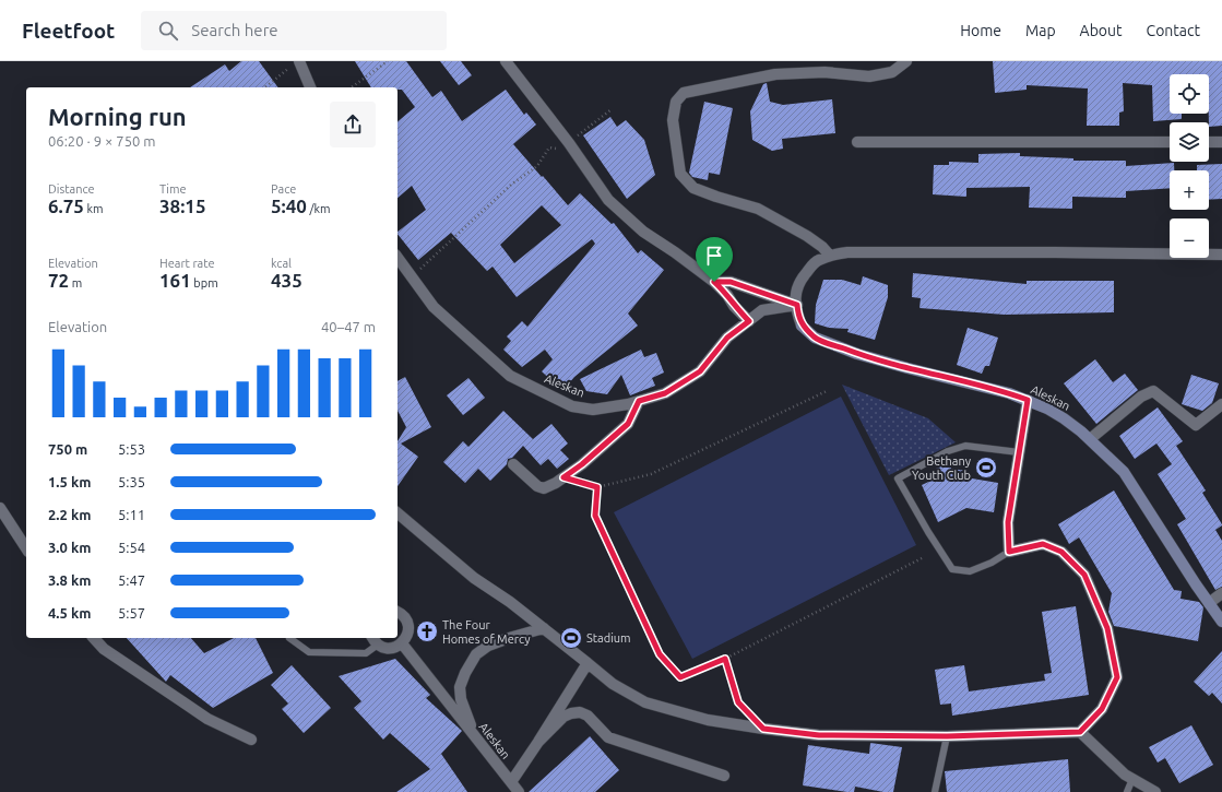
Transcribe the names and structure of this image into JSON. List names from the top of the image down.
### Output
{
  "streets": {
    "street": ["Aleskan"]
  },
  "places": {
    "sports": ["Bethany Youth Club", "Stadium"],
    "church": ["The Four Homes of Mercy"]
  },
  "page": {
    "header": "Fleetfoot",
    "search": "Search here",
    "nav": [
      "Home",
      "Map",
      "About",
      "Contact"
    ],
    "map_buttons": ["+", "−"],
    "heading": ["Morning run", "06:20 · 9 × 750 m"],
    "stats": [
      ["Distance", "6.75 km"],
      ["Time", "38:15"],
      ["Pace", "5:40 /km"],
      ["Elevation", "72 m"],
      ["Heart rate", "161 bpm"],
      ["kcal", "435"]
    ],
    "chart": ["Elevation", "40–47 m"],
    "list": [
      {
        "name": "750 m",
        "note": "5:53"
      },
      {
        "name": "1.5 km",
        "note": "5:35"
      },
      {
        "name": "2.2 km",
        "note": "5:11"
      },
      {
        "name": "3.0 km",
        "note": "5:54"
      },
      {
        "name": "3.8 km",
        "note": "5:47"
      },
      {
        "name": "4.5 km",
        "note": "5:57"
      }
    ]
  }
}
